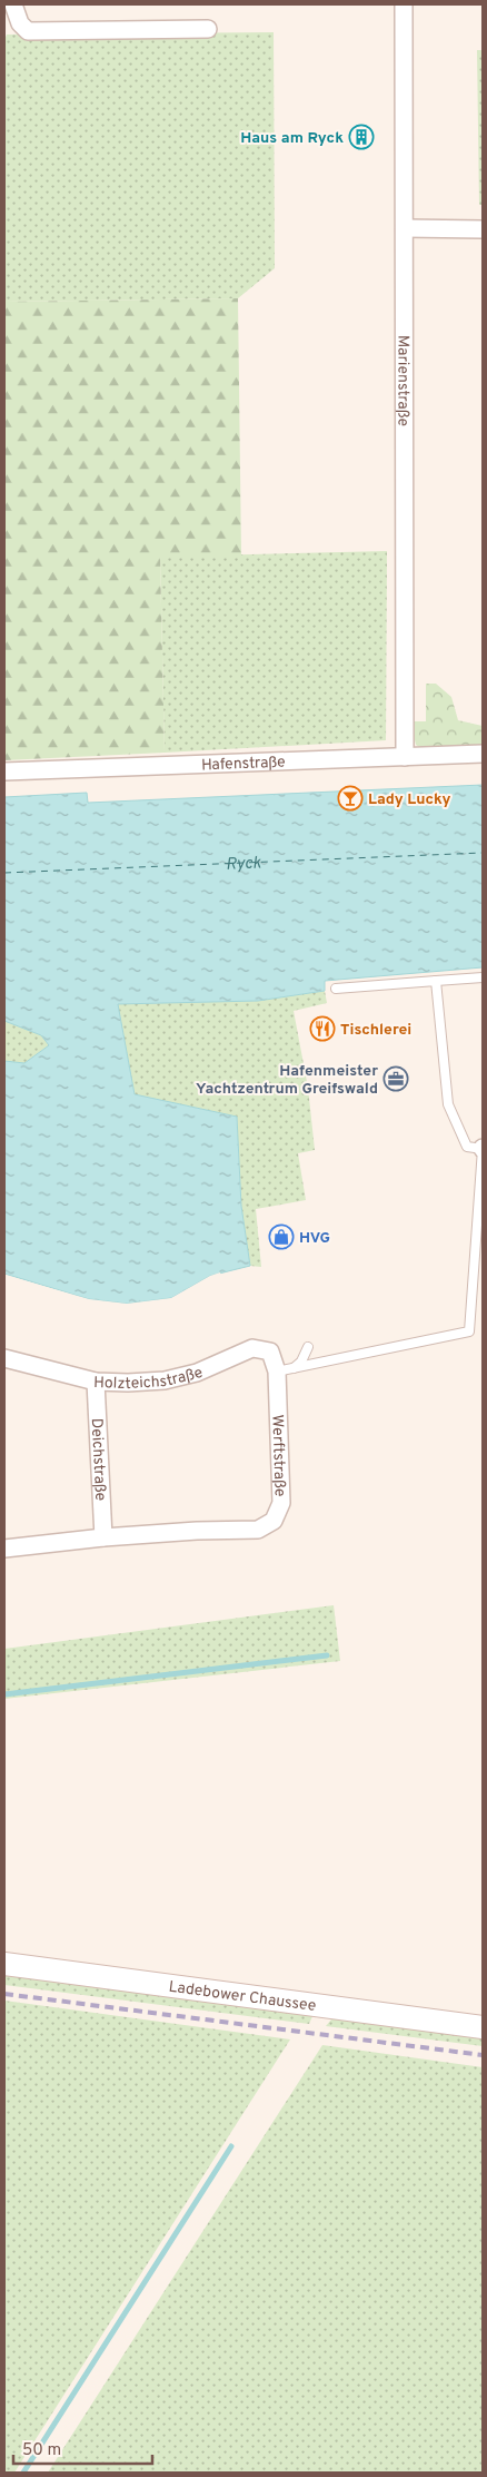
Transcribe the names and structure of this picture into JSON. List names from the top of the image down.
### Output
{
  "streets": {
    "street": [
      "Marienstraße",
      "Hafenstraße",
      "Holzteichstraße",
      "Werftstraße",
      "Deichstraße",
      "Ladebower Chaussee"
    ]
  },
  "crossings": [
    ["Marienstraße", "Hafenstraße"],
    ["Holzteichstraße", "Werftstraße"],
    ["Holzteichstraße", "Deichstraße"],
    ["Werftstraße", "Deichstraße"]
  ],
  "water": ["Ryck"],
  "places": {
    "building": ["Haus am Ryck"],
    "bar": ["Lady Lucky"],
    "restaurant": ["Tischlerei"],
    "office": ["Hafenmeister Yachtzentrum Greifswald"],
    "shop": ["HVG"]
  },
  "scale_bar": "50 m"
}
